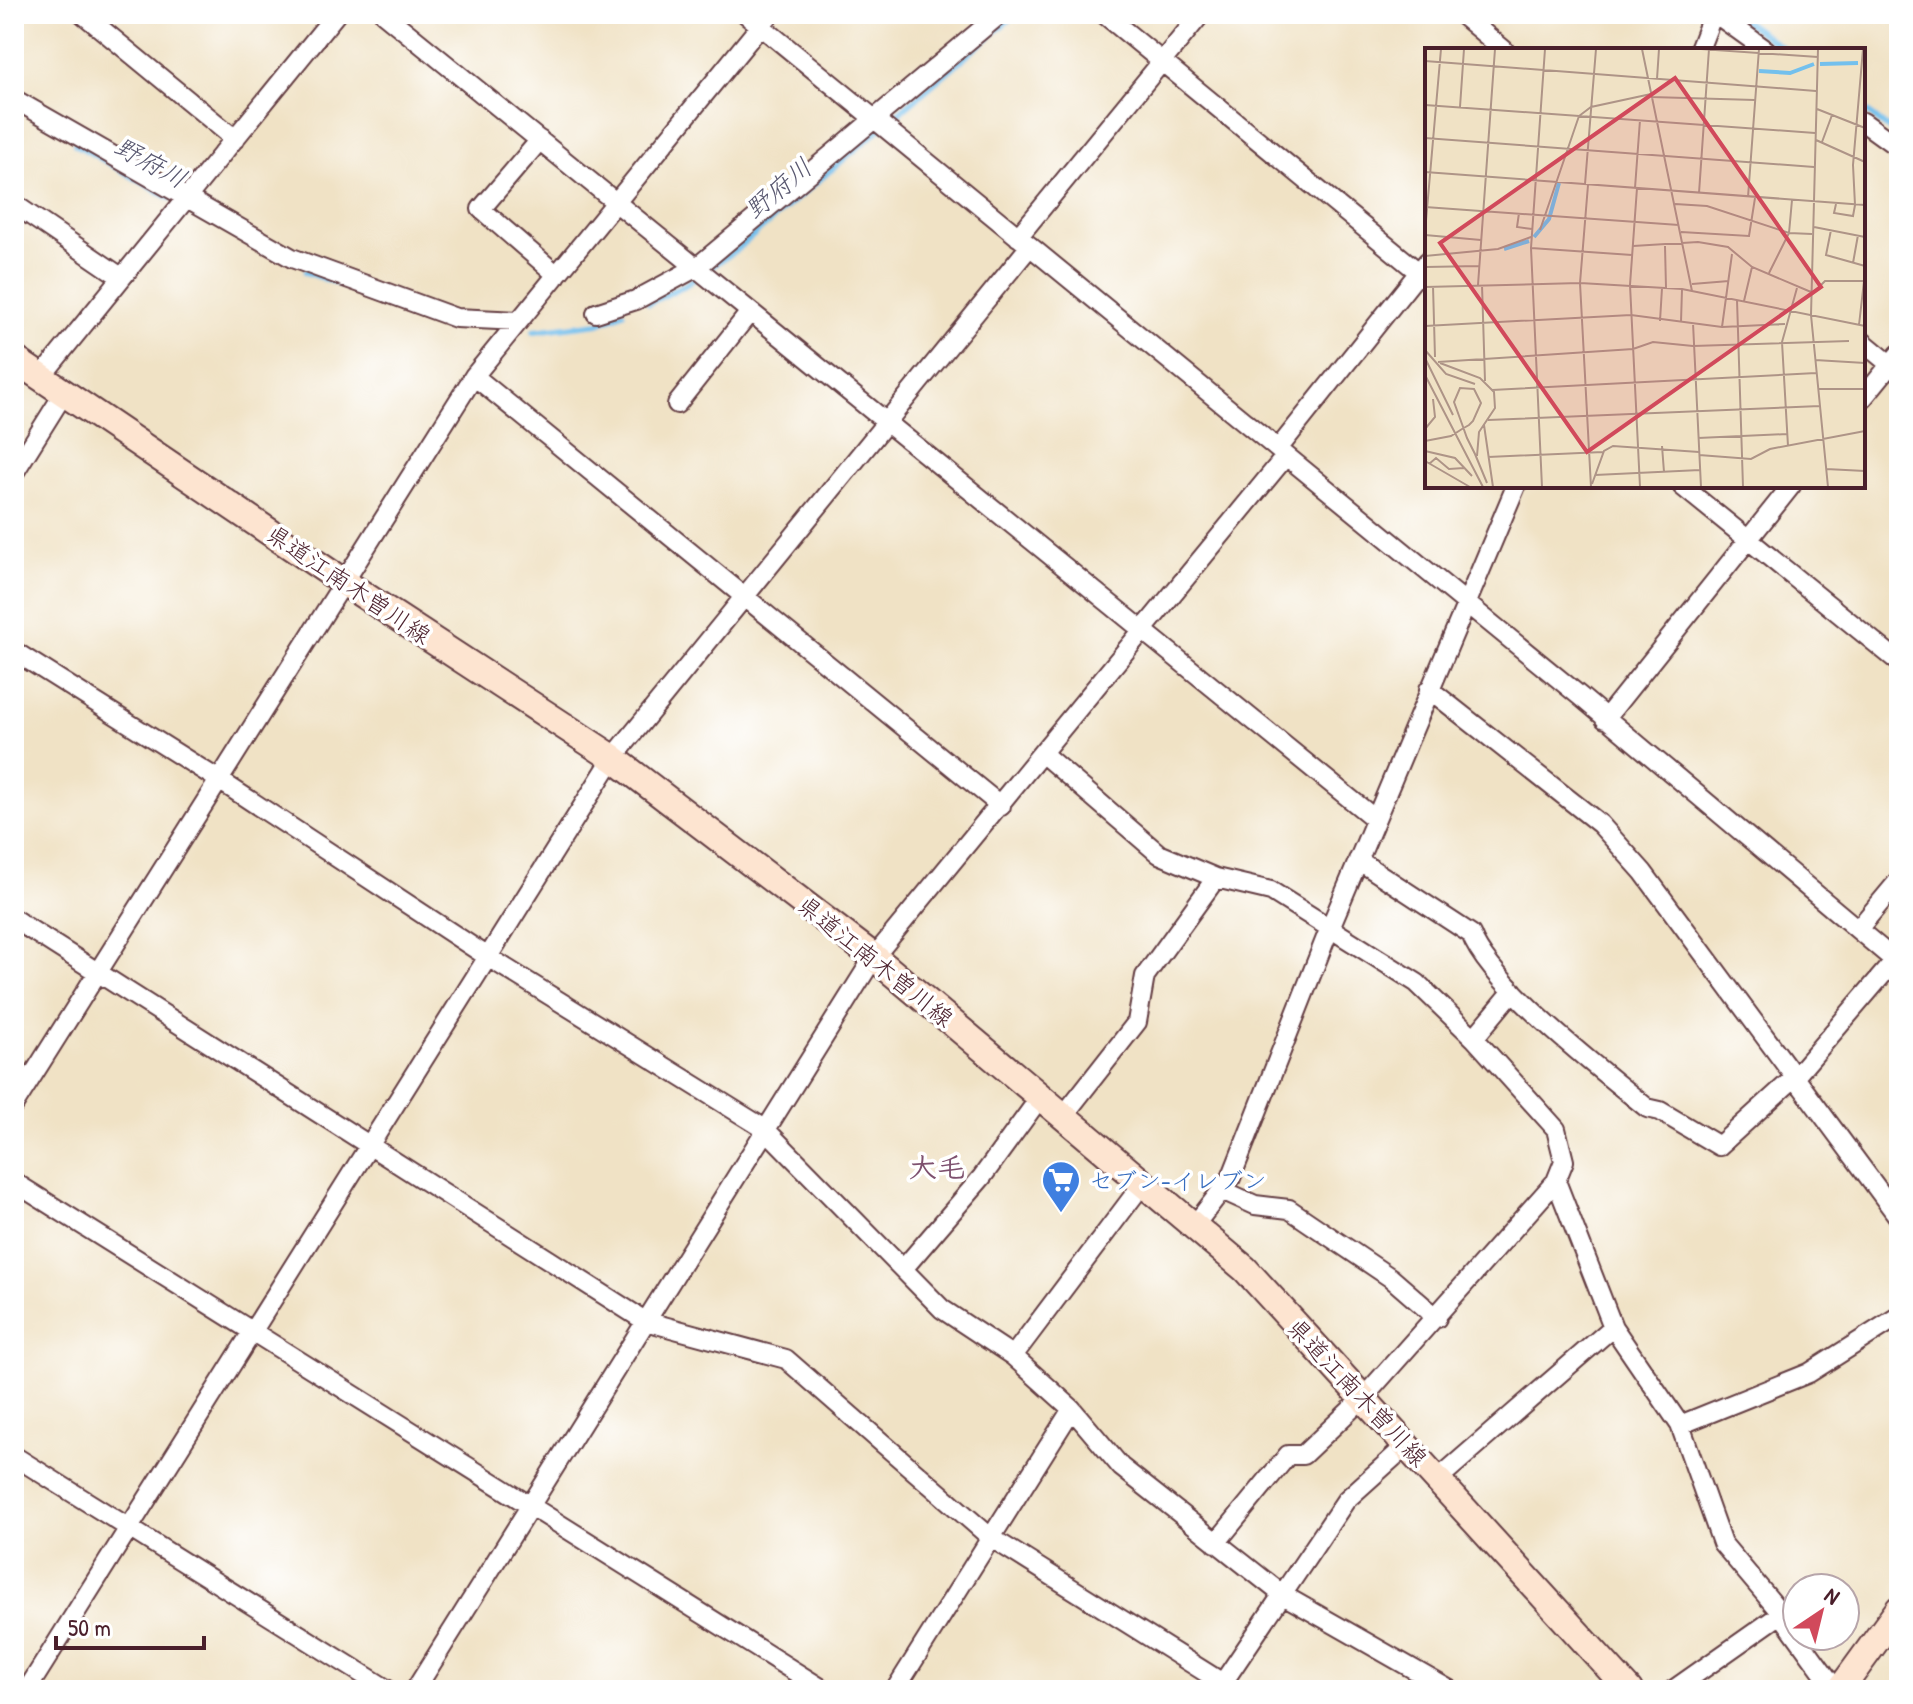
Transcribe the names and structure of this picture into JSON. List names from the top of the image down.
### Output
{
  "streets": {
    "main road": ["県道江南木曽川線"]
  },
  "districts": ["大毛"],
  "water": ["野府川"],
  "places": {
    "supermarket": ["セブン-イレブン"]
  },
  "scale_bar": "50 m",
  "north": "top right"
}
